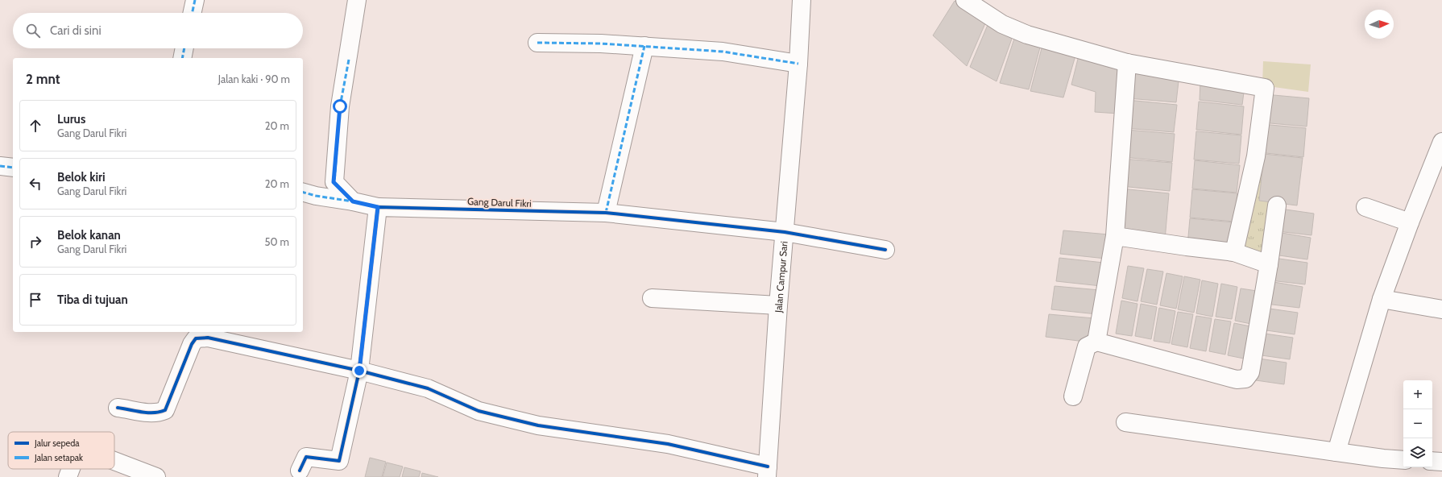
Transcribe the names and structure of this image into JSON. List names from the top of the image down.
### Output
{
  "streets": {
    "street": ["Gang Darul Fikri", "Jalan Campur Sari"]
  },
  "crossings": [
    ["Gang Darul Fikri", "Jalan Campur Sari"]
  ],
  "legend": ["Jalur sepeda", "Jalan setapak"],
  "north": "right",
  "page": {
    "search": "Cari di sini",
    "heading": ["2 mnt", "Jalan kaki · 90 m"],
    "list": [
      ["Lurus", "Gang Darul Fikri", "20 m"],
      ["Belok kiri", "Gang Darul Fikri", "20 m"],
      ["Belok kanan", "Gang Darul Fikri", "50 m"],
      "Tiba di tujuan"
    ],
    "map_buttons": ["+", "−"]
  }
}
